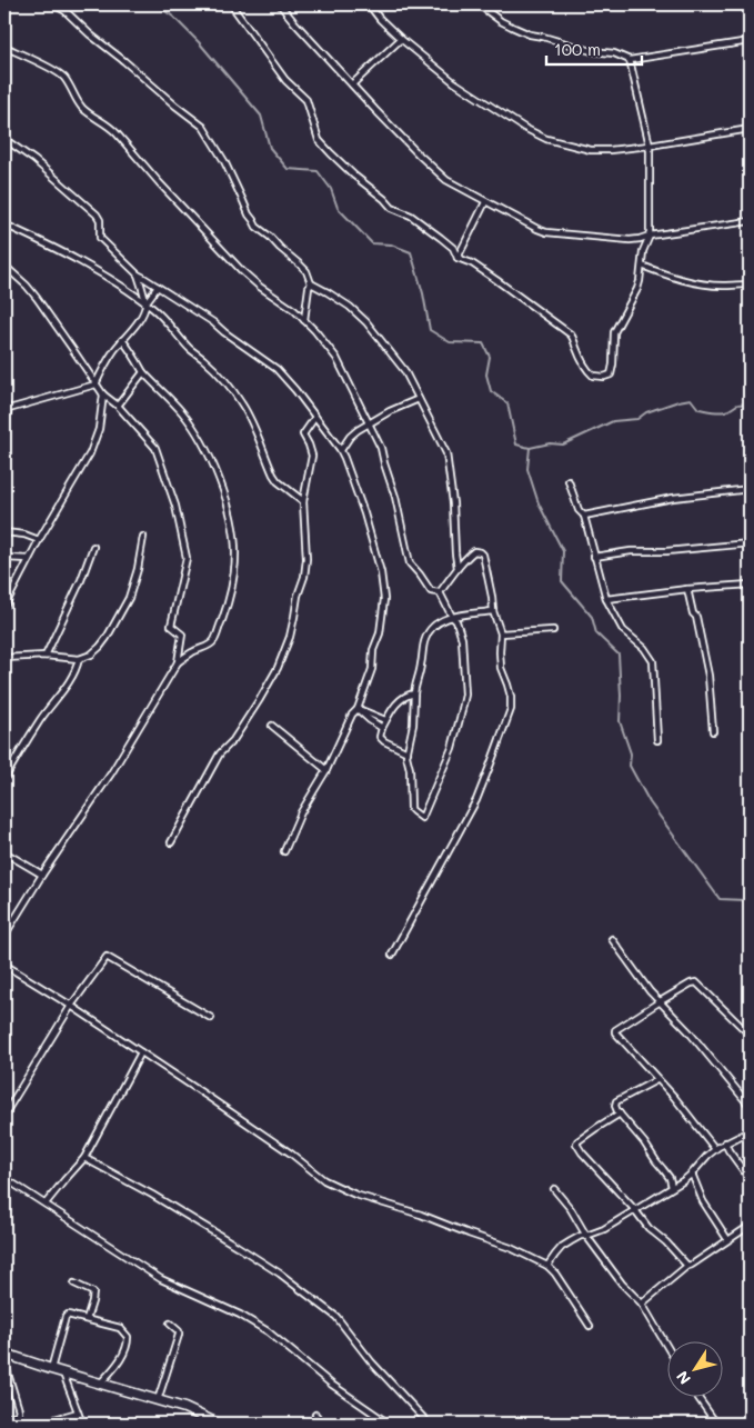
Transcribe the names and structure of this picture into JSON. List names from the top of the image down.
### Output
{
  "scale_bar": "100 m",
  "north": "bottom left"
}
